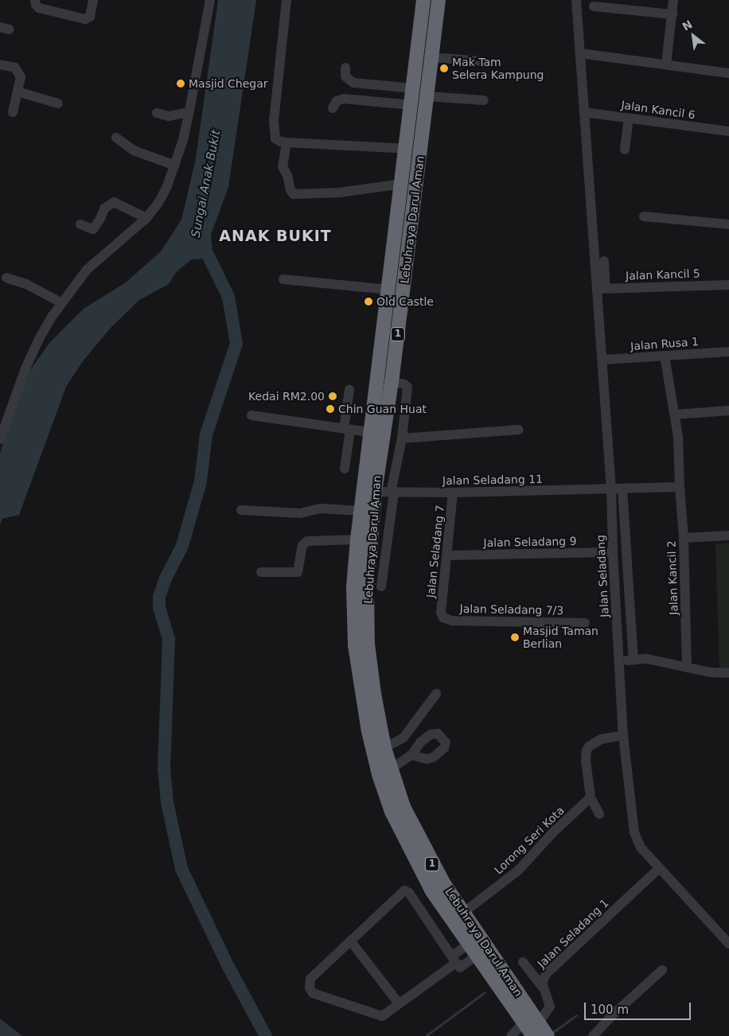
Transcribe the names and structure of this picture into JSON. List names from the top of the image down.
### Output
{
  "streets": {
    "highway": ["Lebuhraya Darul Aman", "1"],
    "street": [
      "Jalan Kancil 6",
      "Jalan Kancil 5",
      "Jalan Rusa 1",
      "Jalan Seladang 11",
      "Jalan Seladang 9",
      "Jalan Seladang 7",
      "Jalan Seladang",
      "Jalan Kancil 2",
      "Jalan Seladang 7/3",
      "Lorong Seri Kota",
      "Jalan Seladang 1"
    ]
  },
  "crossings": [
    ["Lebuhraya Darul Aman", "Jalan Seladang 11"],
    ["Lebuhraya Darul Aman", "Lorong Seri Kota"],
    ["Jalan Kancil 5", "Jalan Seladang"],
    ["Jalan Rusa 1", "Jalan Seladang"],
    ["Jalan Rusa 1", "Jalan Kancil 2"],
    ["Jalan Seladang 11", "Jalan Seladang 7"],
    ["Jalan Seladang 11", "Jalan Seladang"],
    ["Jalan Seladang 9", "Jalan Seladang 7"],
    ["Jalan Seladang 9", "Jalan Seladang"],
    ["Jalan Seladang 7", "Jalan Seladang 7/3"]
  ],
  "districts": ["ANAK BUKIT"],
  "water": ["Sungai Anak Bukit"],
  "places": [
    "Mak Tam Selera Kampung",
    "Masjid Chegar",
    "Old Castle",
    "Kedai RM2.00",
    "Chin Guan Huat",
    "Masjid Taman Berlian"
  ],
  "scale_bar": "100 m",
  "north": "top left"
}
